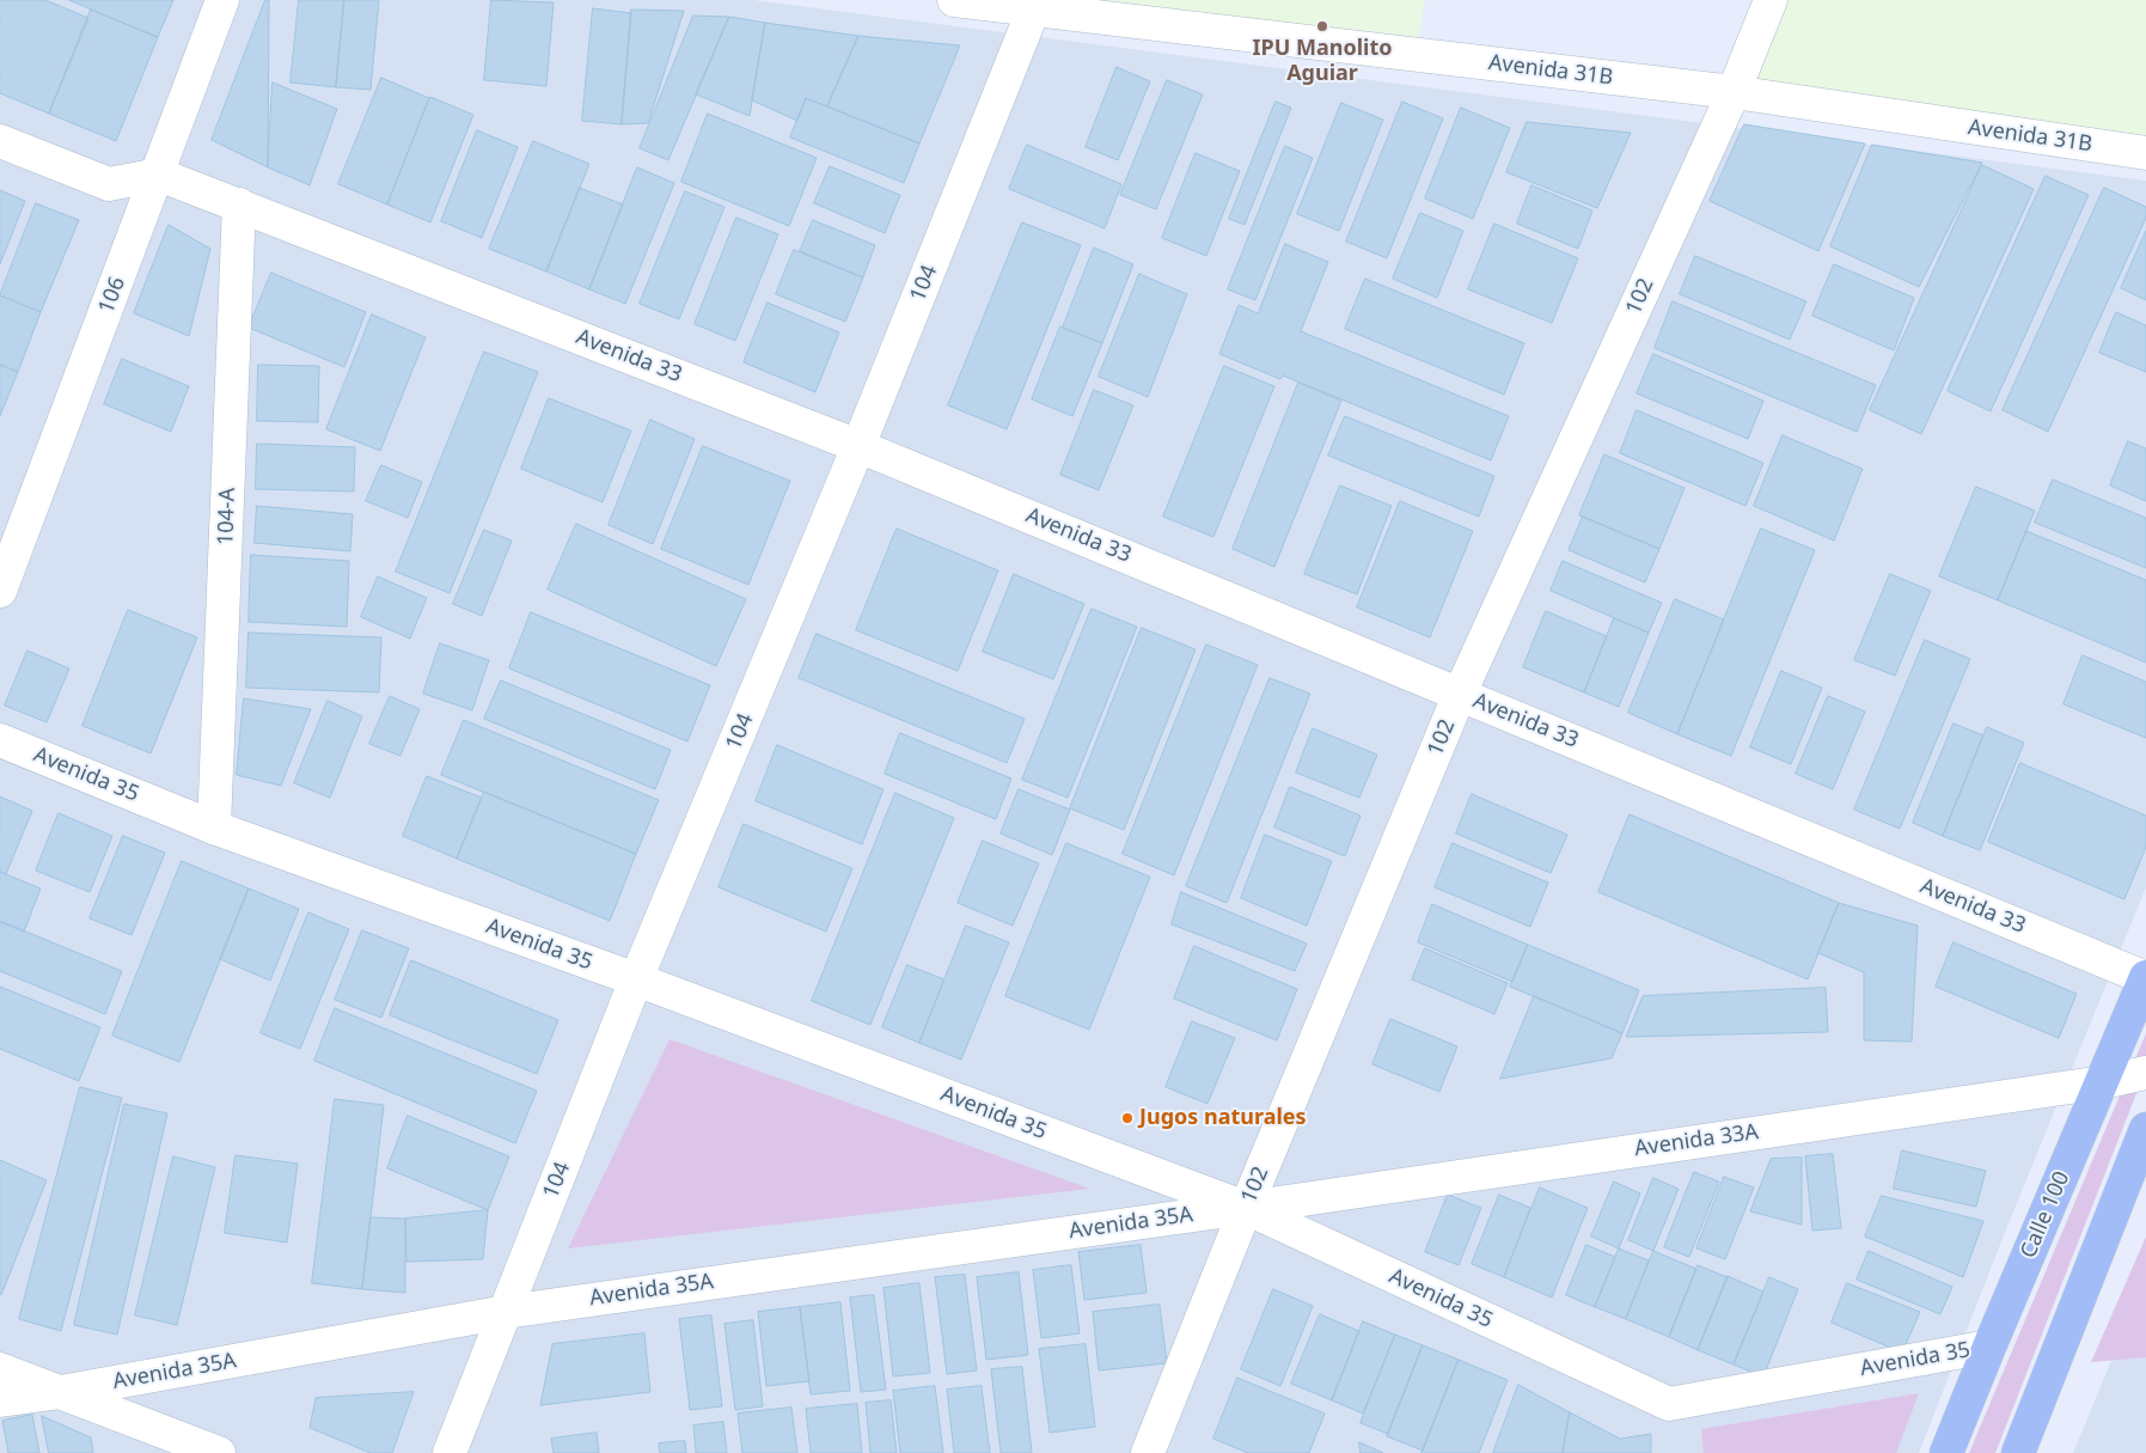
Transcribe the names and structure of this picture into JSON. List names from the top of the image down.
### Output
{
  "streets": {
    "main road": ["Calle 100"],
    "street": [
      "Avenida 31B",
      "104",
      "106",
      "102",
      "Avenida 33",
      "104-A",
      "Avenida 35",
      "Avenida 33A",
      "Avenida 35A"
    ]
  },
  "crossings": [
    ["Avenida 31B", "104"],
    ["Avenida 31B", "102"],
    ["104", "Avenida 33"],
    ["104", "Avenida 35"],
    ["104", "Avenida 35A"],
    ["106", "Avenida 33"],
    ["102", "Avenida 33"],
    ["102", "Avenida 35"],
    ["102", "Avenida 33A"],
    ["102", "Avenida 35A"],
    ["Avenida 33", "104-A"],
    ["Avenida 33", "Calle 100"],
    ["104-A", "Avenida 35"],
    ["Avenida 35", "Avenida 33A"],
    ["Avenida 35", "Calle 100"],
    ["Avenida 35", "Avenida 35A"],
    ["Avenida 33A", "Calle 100"],
    ["Avenida 33A", "Avenida 35A"]
  ],
  "places": ["IPU Manolito Aguiar", "Jugos naturales"]
}
